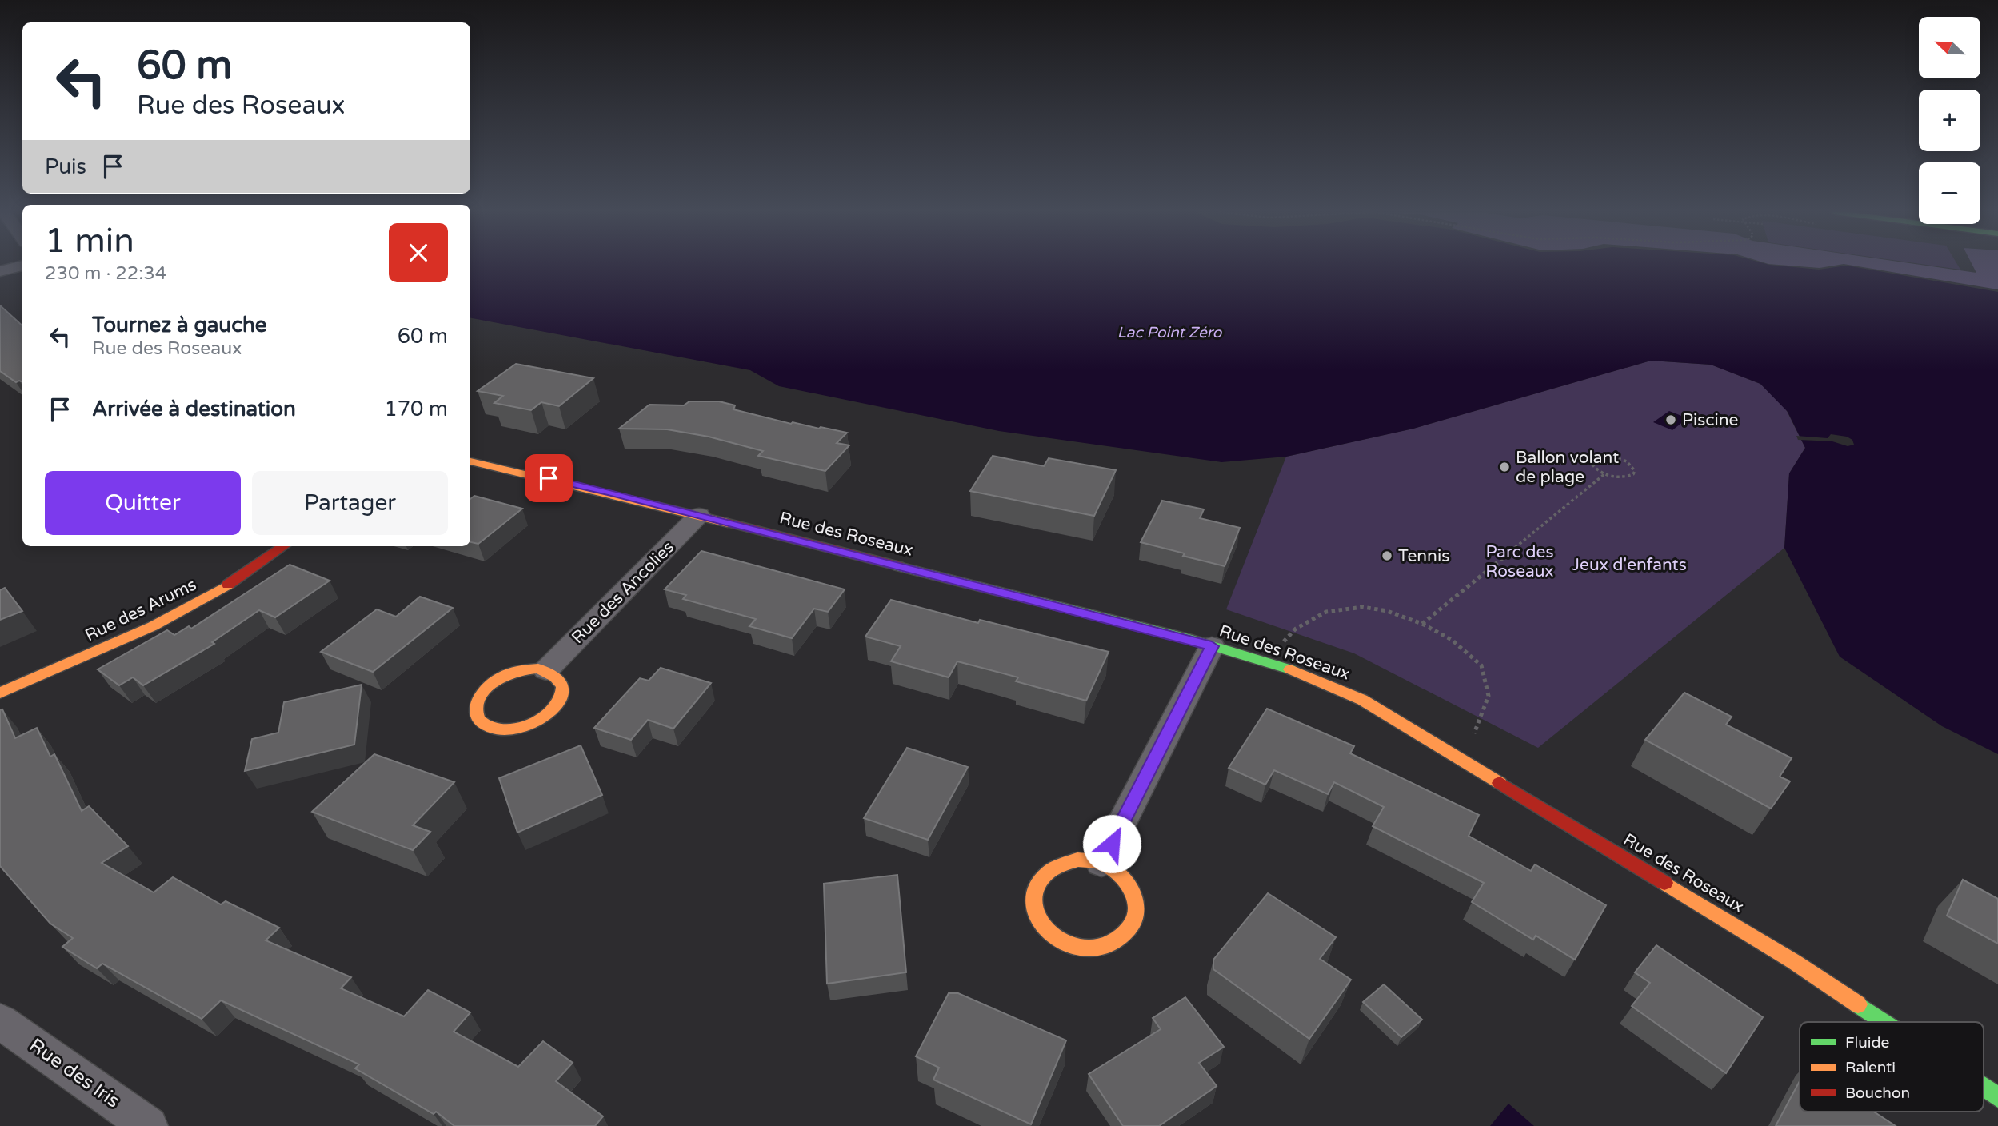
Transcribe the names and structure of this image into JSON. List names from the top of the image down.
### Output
{
  "streets": {
    "street": [
      "Rue des Roseaux",
      "Rue des Ancolies",
      "Rue des Arums",
      "Rue des Iris"
    ]
  },
  "crossings": [
    ["Rue des Roseaux", "Rue des Ancolies"]
  ],
  "water": ["Lac Point Zéro"],
  "parks": ["Parc des Roseaux", "Jeux d'enfants"],
  "places": ["Piscine", "Ballon volant de plage", "Tennis"],
  "legend": ["Fluide", "Ralenti", "Bouchon"],
  "north": "top left",
  "page": {
    "map_buttons": ["+", "−"],
    "turn": ["60 m", "Rue des Roseaux"],
    "then": "Puis",
    "heading": ["1 min", "230 m · 22:34"],
    "list": [
      {
        "name": "Tournez à gauche",
        "note": "Rue des Roseaux",
        "value": "60 m"
      },
      {
        "name": "Arrivée à destination",
        "value": "170 m"
      }
    ],
    "buttons": ["Quitter", "Partager"]
  }
}
